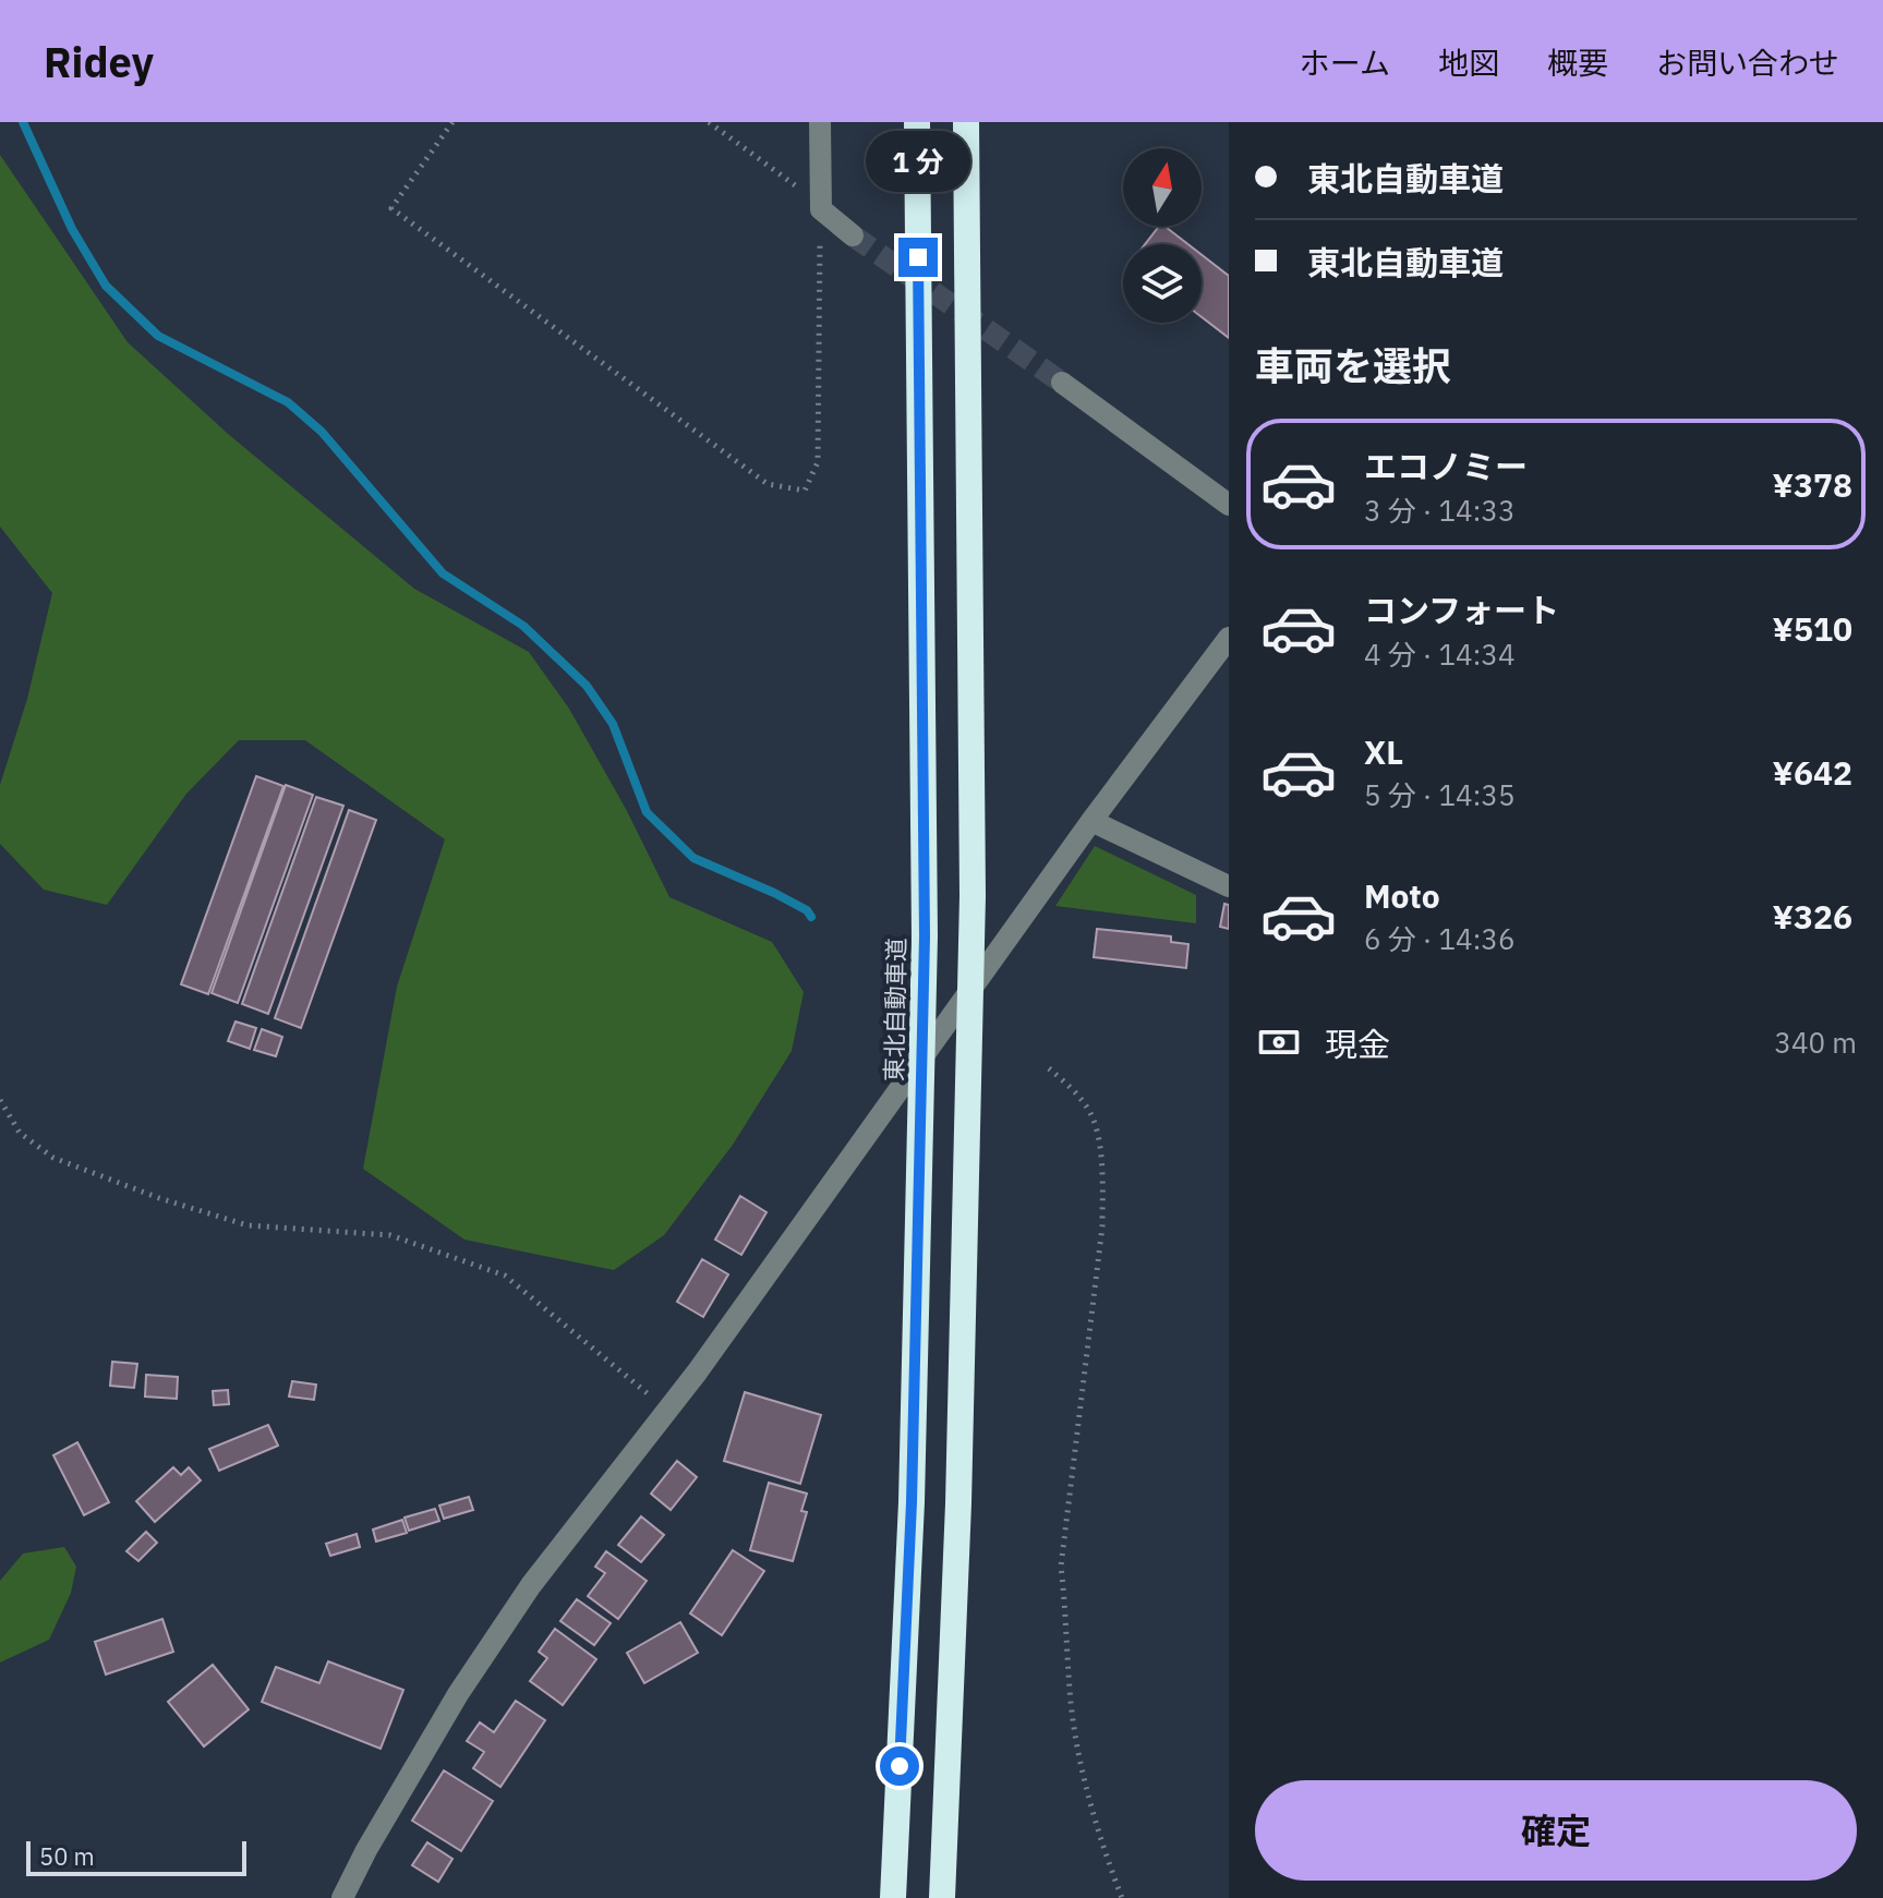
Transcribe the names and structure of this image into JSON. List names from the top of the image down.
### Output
{
  "streets": {
    "highway": ["東北自動車道"]
  },
  "scale_bar": "50 m",
  "north": "top",
  "page": {
    "header": "Ridey",
    "nav": [
      "ホーム",
      "地図",
      "概要",
      "お問い合わせ"
    ],
    "banner": ["東北自動車道", "東北自動車道"],
    "bubble": "1 分",
    "heading": "車両を選択",
    "list": [
      {
        "name": "エコノミー",
        "note": "3 分 · 14:33",
        "value": "¥378"
      },
      {
        "name": "コンフォート",
        "note": "4 分 · 14:34",
        "value": "¥510"
      },
      {
        "name": "XL",
        "note": "5 分 · 14:35",
        "value": "¥642"
      },
      {
        "name": "Moto",
        "note": "6 分 · 14:36",
        "value": "¥326"
      }
    ],
    "pay": ["現金", "340 m"],
    "buttons": "確定",
    "scale": "50 m"
  }
}
